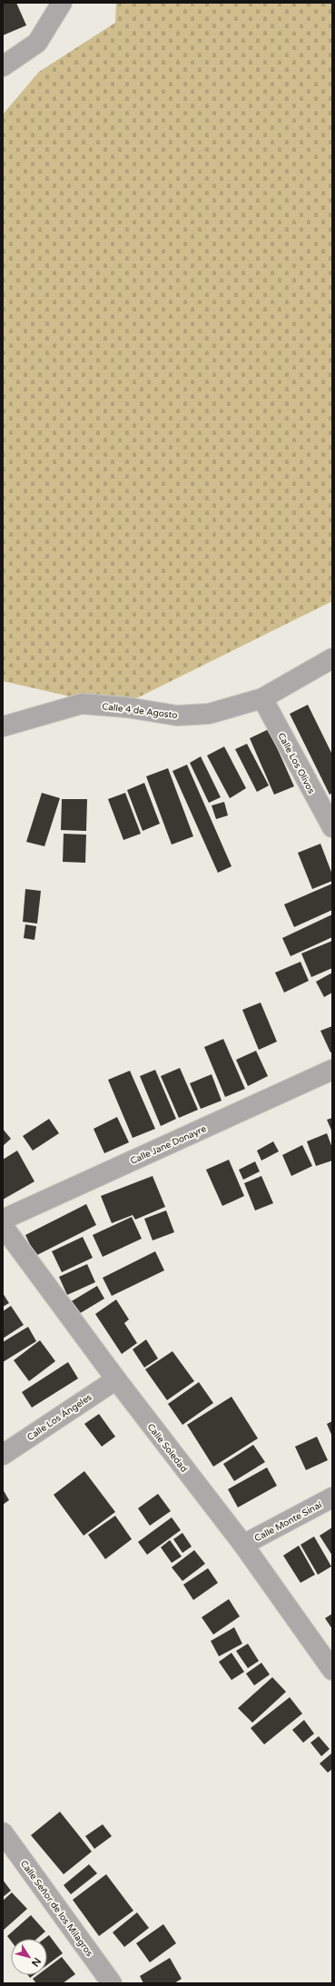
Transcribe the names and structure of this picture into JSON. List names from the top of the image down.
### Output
{
  "streets": {
    "street": [
      "Calle 4 de Agosto",
      "Calle Los Olivos",
      "Calle Jane Donayre",
      "Calle Los Ángeles",
      "Calle Soledad",
      "Calle Monte Sinaí",
      "Calle Señor de los Milagros"
    ]
  },
  "crossings": [
    ["Calle 4 de Agosto", "Calle Los Olivos"],
    ["Calle Los Ángeles", "Calle Soledad"],
    ["Calle Soledad", "Calle Monte Sinaí"]
  ],
  "north": "bottom right"
}
